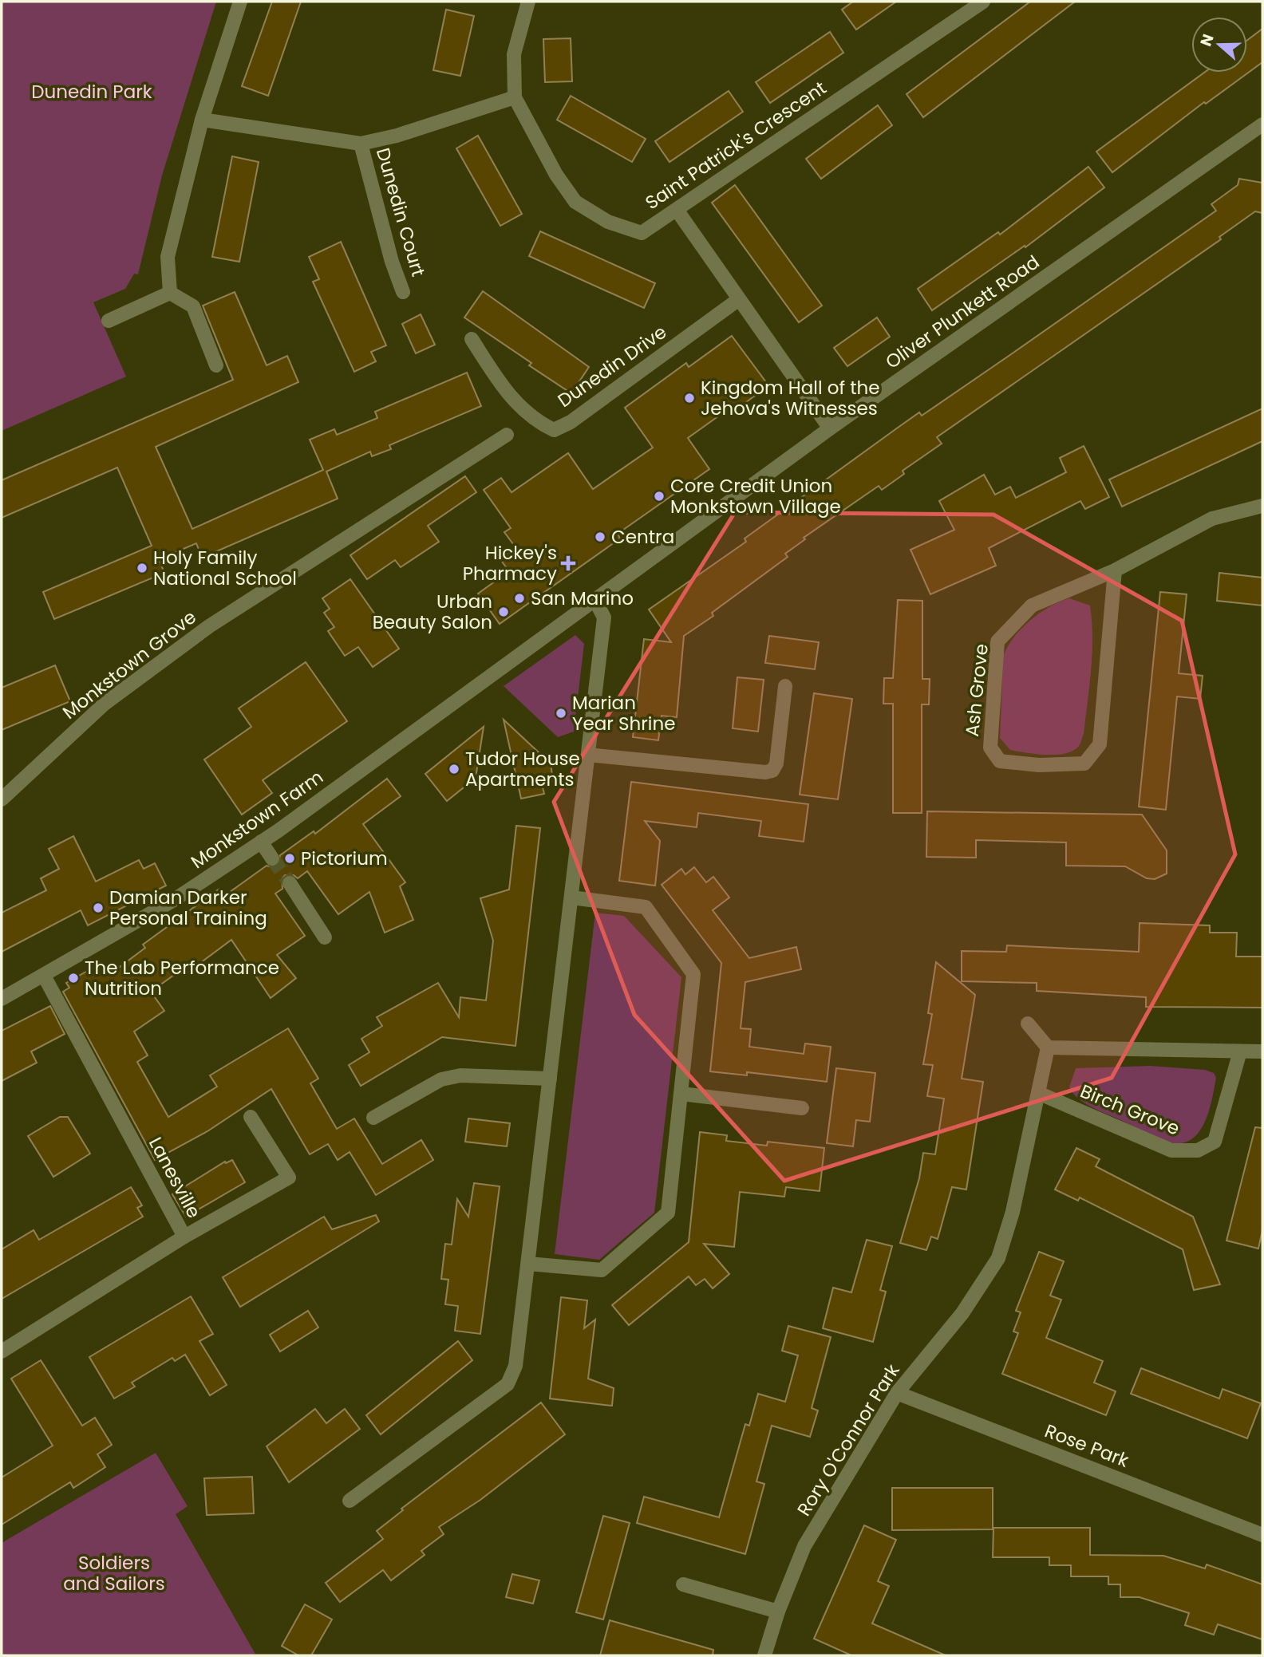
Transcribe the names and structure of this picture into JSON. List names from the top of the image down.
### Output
{
  "streets": {
    "street": [
      "Saint Patrick's Crescent",
      "Dunedin Court",
      "Oliver Plunkett Road",
      "Dunedin Drive",
      "Monkstown Grove",
      "Ash Grove",
      "Monkstown Farm",
      "Birch Grove",
      "Lanesville",
      "Rory O'Connor Park",
      "Rose Park"
    ]
  },
  "crossings": [
    ["Oliver Plunkett Road", "Monkstown Farm"],
    ["Monkstown Farm", "Lanesville"],
    ["Birch Grove", "Rory O'Connor Park"],
    ["Rory O'Connor Park", "Rose Park"]
  ],
  "parks": ["Dunedin Park", "Soldiers and Sailors"],
  "places": {
    "other": [
      "Kingdom Hall of the Jehova's Witnesses",
      "Core Credit Union Monkstown Village",
      "Centra",
      "Holy Family National School",
      "San Marino",
      "Urban Beauty Salon",
      "Marian Year Shrine",
      "Tudor House Apartments",
      "Pictorium",
      "Damian Darker Personal Training",
      "The Lab Performance Nutrition"
    ],
    "health": ["Hickey's Pharmacy"]
  },
  "north": "left"
}
